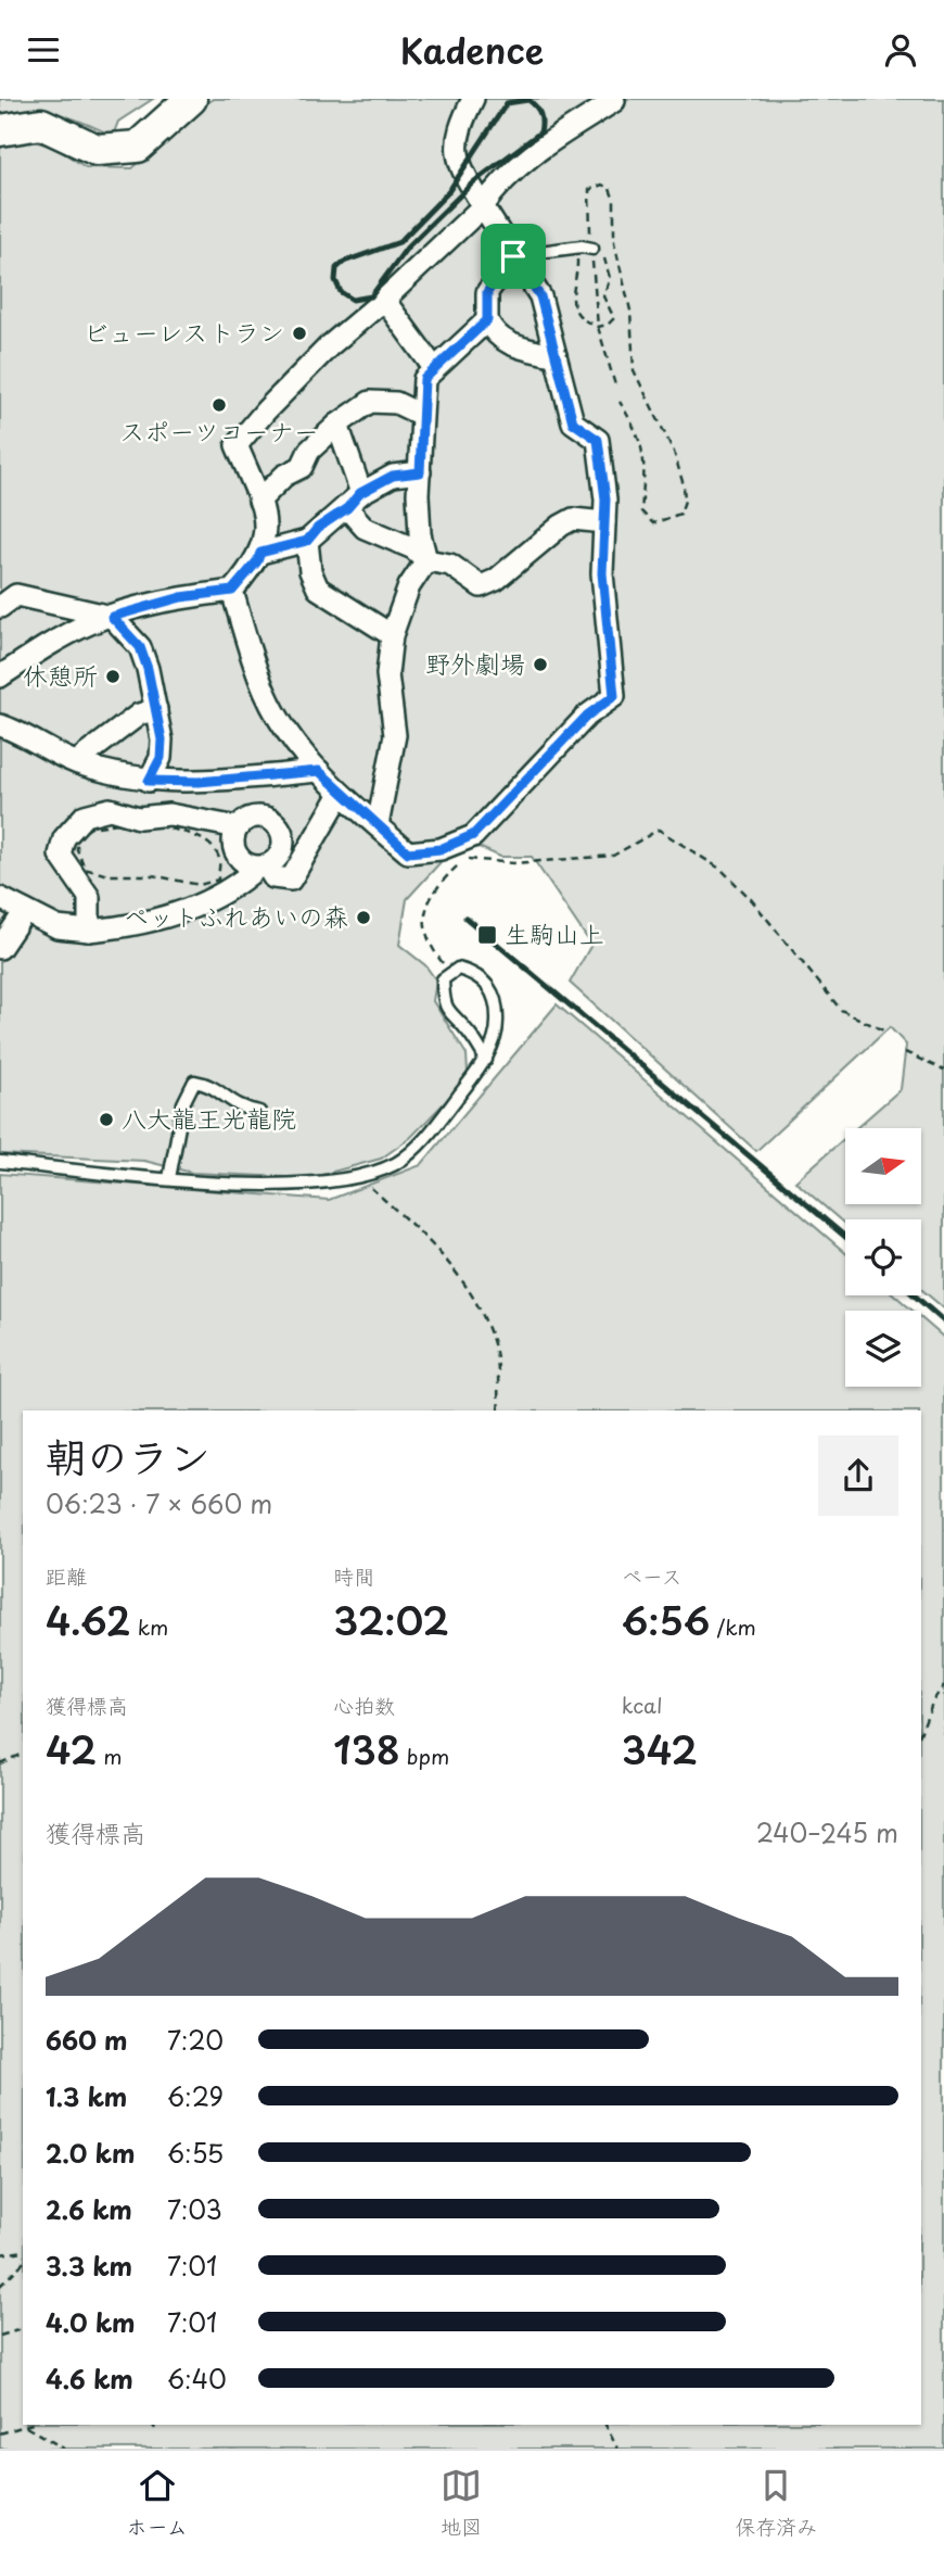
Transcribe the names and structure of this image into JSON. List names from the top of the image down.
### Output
{
  "places": {
    "other": [
      "ビューレストラン",
      "スポーツコーナー",
      "野外劇場",
      "休憩所",
      "ペットふれあいの森",
      "八大龍王光龍院"
    ],
    "transit": ["生駒山上"]
  },
  "north": "right",
  "page": {
    "header": "Kadence",
    "heading": ["朝のラン", "06:23 · 7 × 660 m"],
    "stats": [
      ["距離", "4.62 km"],
      ["時間", "32:02"],
      ["ペース", "6:56 /km"],
      ["獲得標高", "42 m"],
      ["心拍数", "138 bpm"],
      ["kcal", "342"]
    ],
    "chart": ["獲得標高", "240–245 m"],
    "list": [
      {
        "name": "660 m",
        "note": "7:20"
      },
      {
        "name": "1.3 km",
        "note": "6:29"
      },
      {
        "name": "2.0 km",
        "note": "6:55"
      },
      {
        "name": "2.6 km",
        "note": "7:03"
      },
      {
        "name": "3.3 km",
        "note": "7:01"
      },
      {
        "name": "4.0 km",
        "note": "7:01"
      },
      {
        "name": "4.6 km",
        "note": "6:40"
      }
    ],
    "tabs": ["ホーム", "地図", "保存済み"]
  }
}
